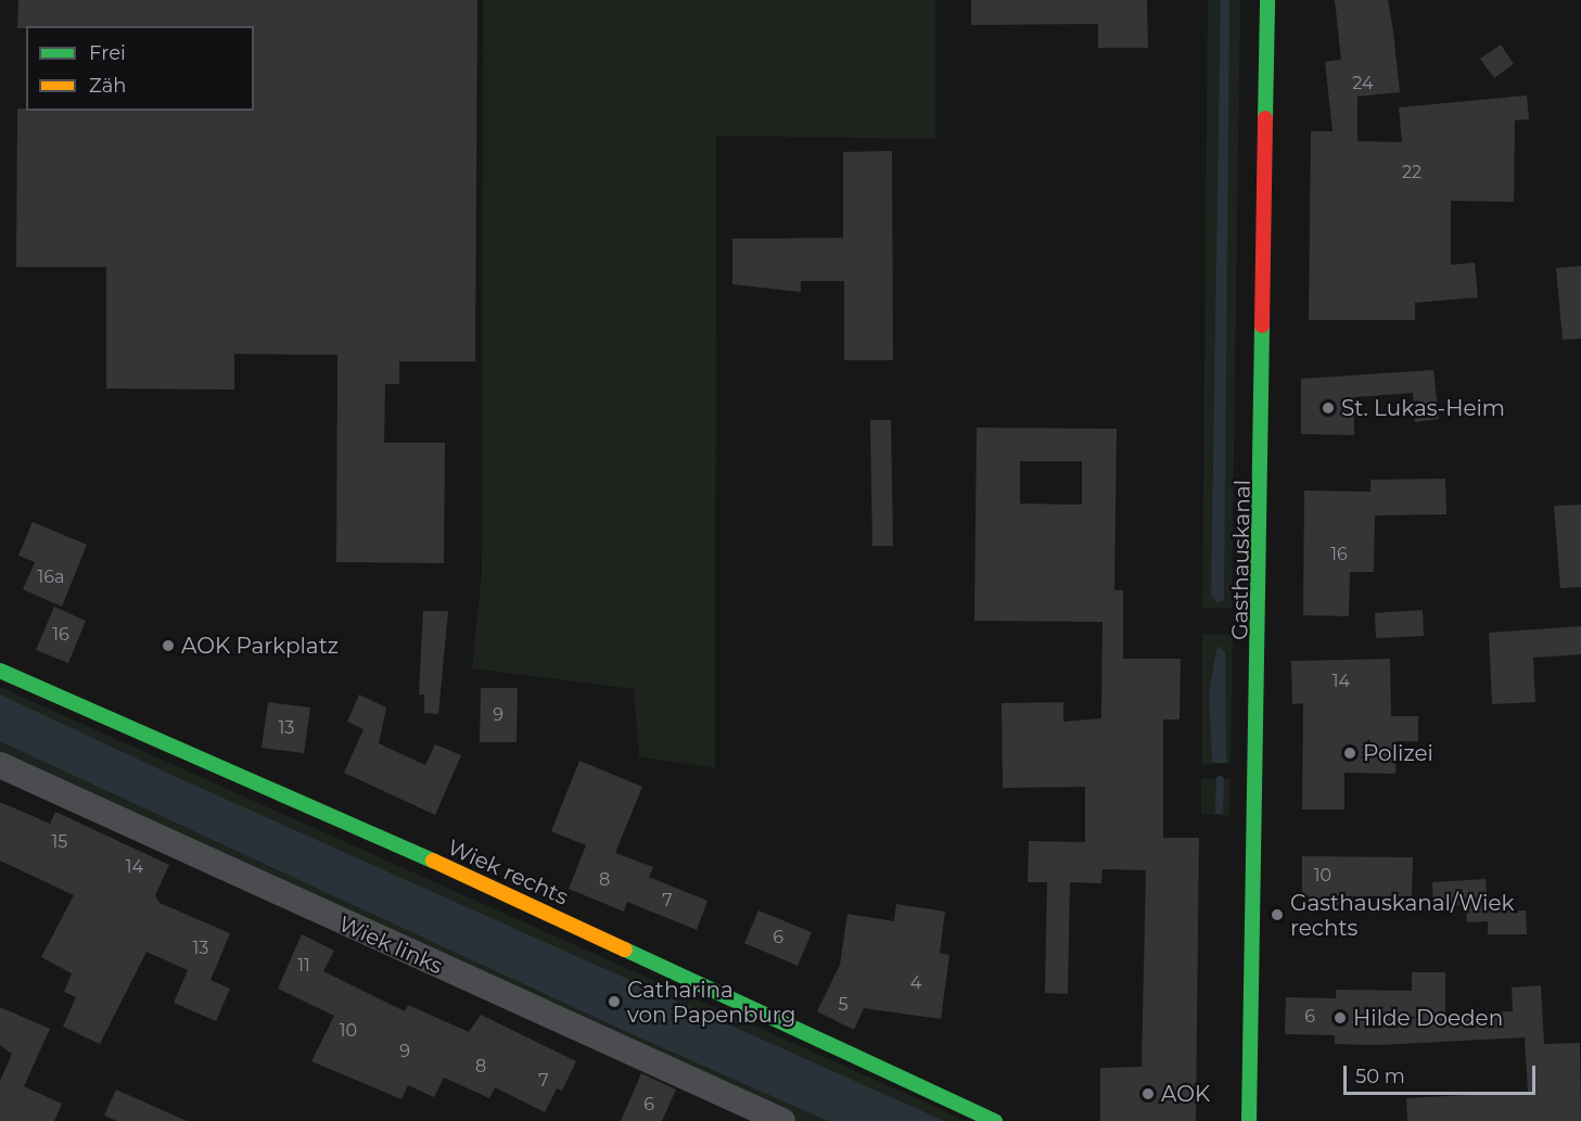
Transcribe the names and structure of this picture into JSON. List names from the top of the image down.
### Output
{
  "streets": {
    "street": ["Gasthauskanal", "Wiek rechts", "Wiek links"]
  },
  "places": [
    "St. Lukas-Heim",
    "AOK Parkplatz",
    "Polizei",
    "Gasthauskanal/Wiek rechts",
    "Catharina von Papenburg",
    "Hilde Doeden",
    "AOK"
  ],
  "house_numbers": [
    "24",
    "22",
    "16",
    "16a",
    "16",
    "14",
    "9",
    "13",
    "15",
    "14",
    "10",
    "8",
    "7",
    "6",
    "13",
    "11",
    "4",
    "5",
    "6",
    "10",
    "9",
    "8",
    "7",
    "6"
  ],
  "legend": ["Frei", "Zäh"],
  "scale_bar": "50 m"
}
